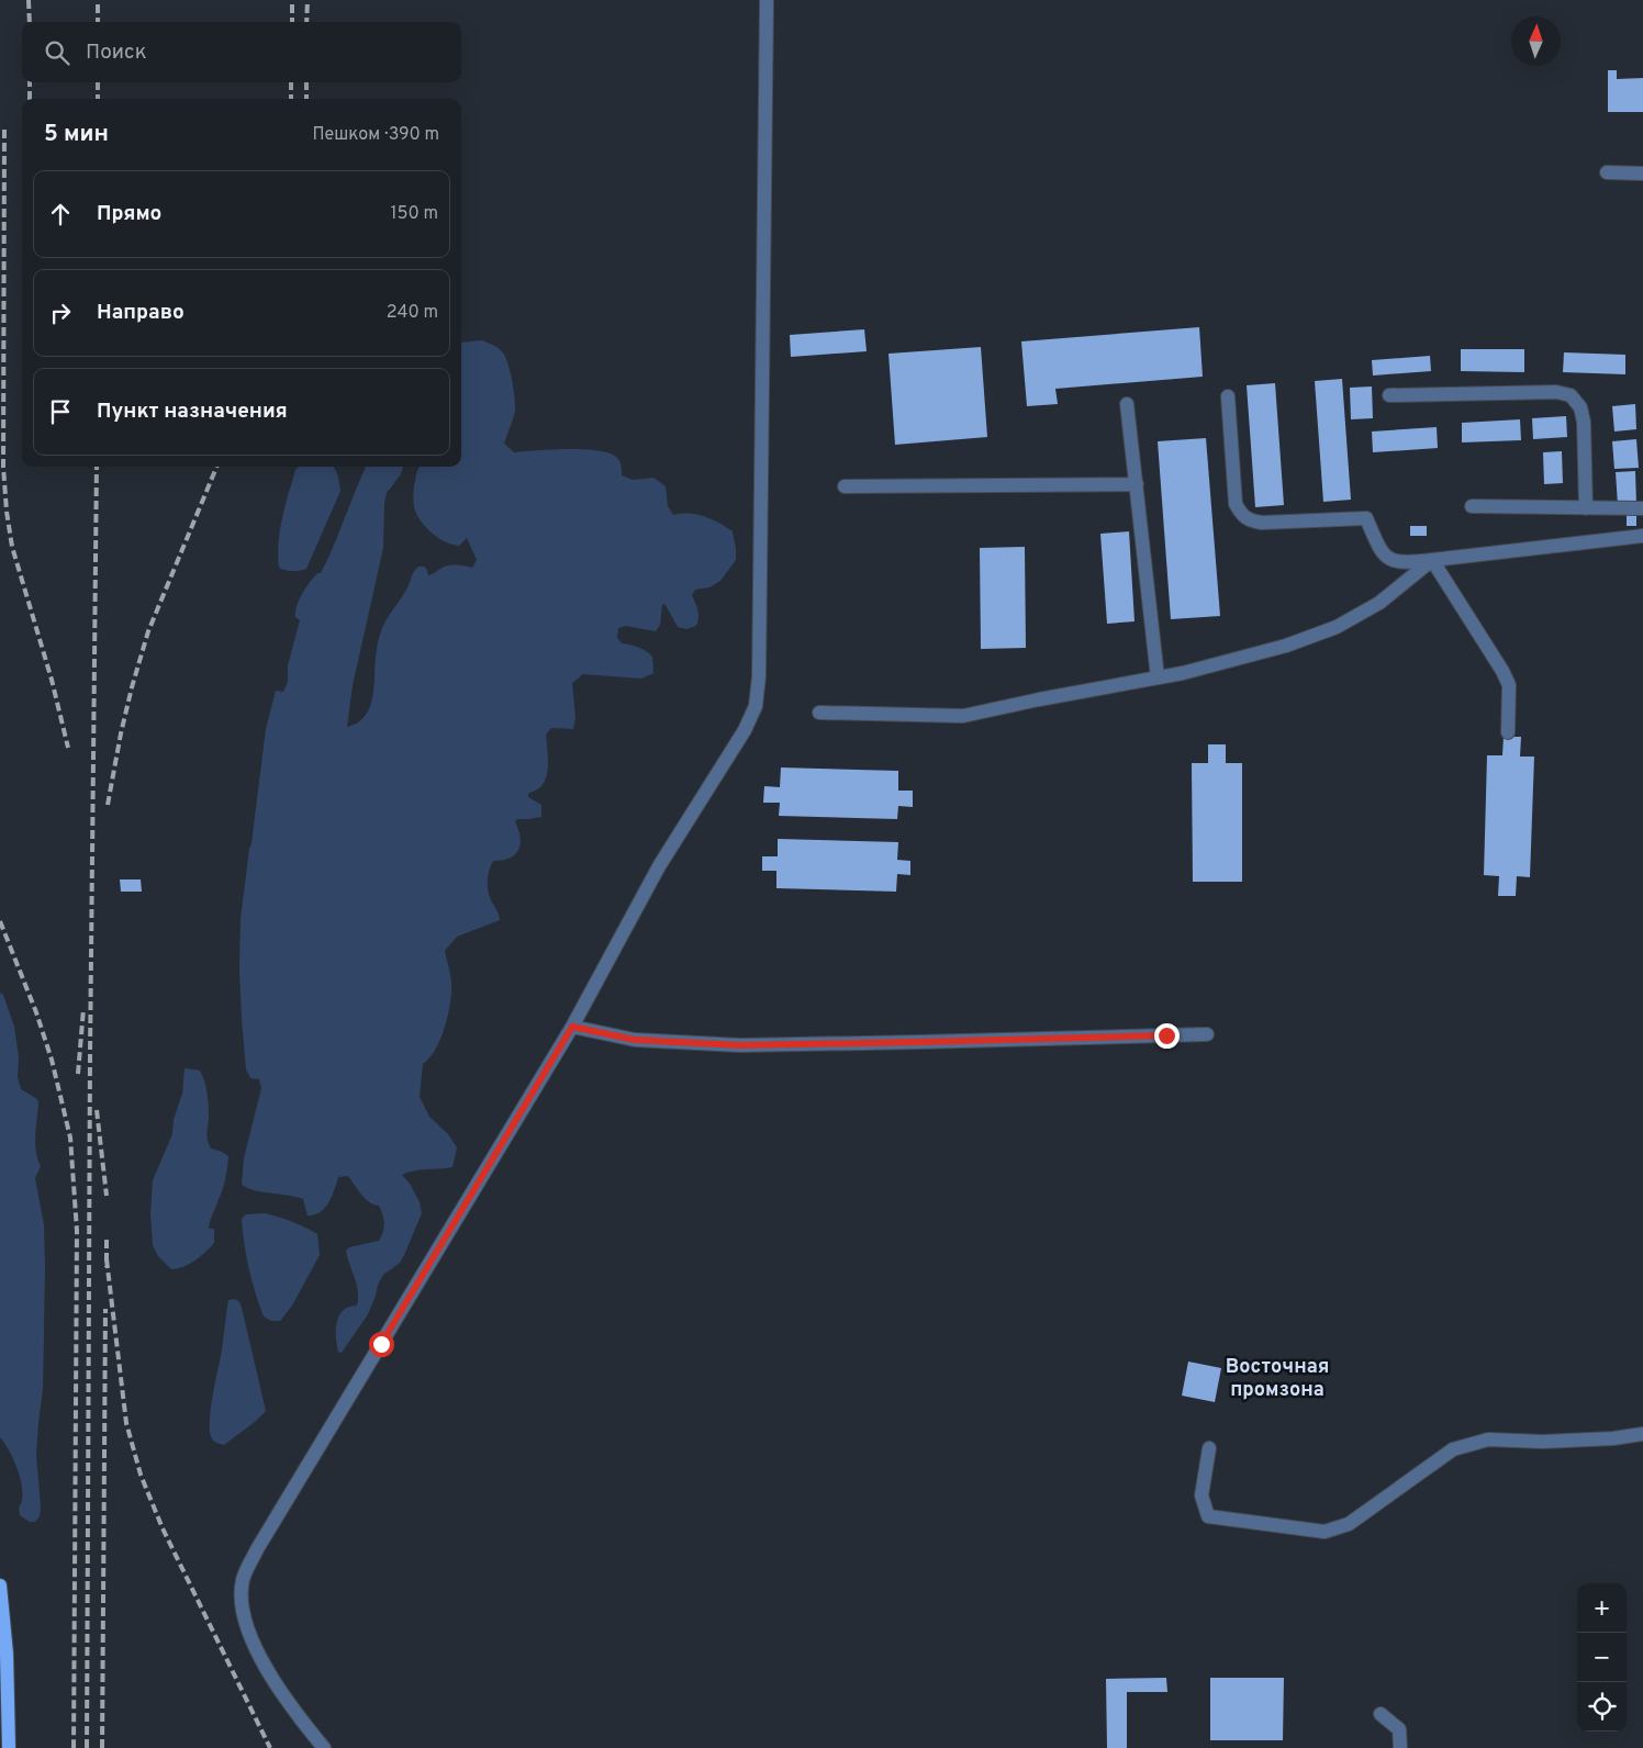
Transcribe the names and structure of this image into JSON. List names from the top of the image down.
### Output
{
  "districts": ["Восточная промзона"],
  "north": "top",
  "page": {
    "search": "Поиск",
    "heading": ["5 мин", "Пешком · 390 m"],
    "list": [
      ["Прямо", "150 m"],
      ["Направо", "240 m"],
      "Пункт назначения"
    ],
    "map_buttons": ["+", "−"]
  }
}
